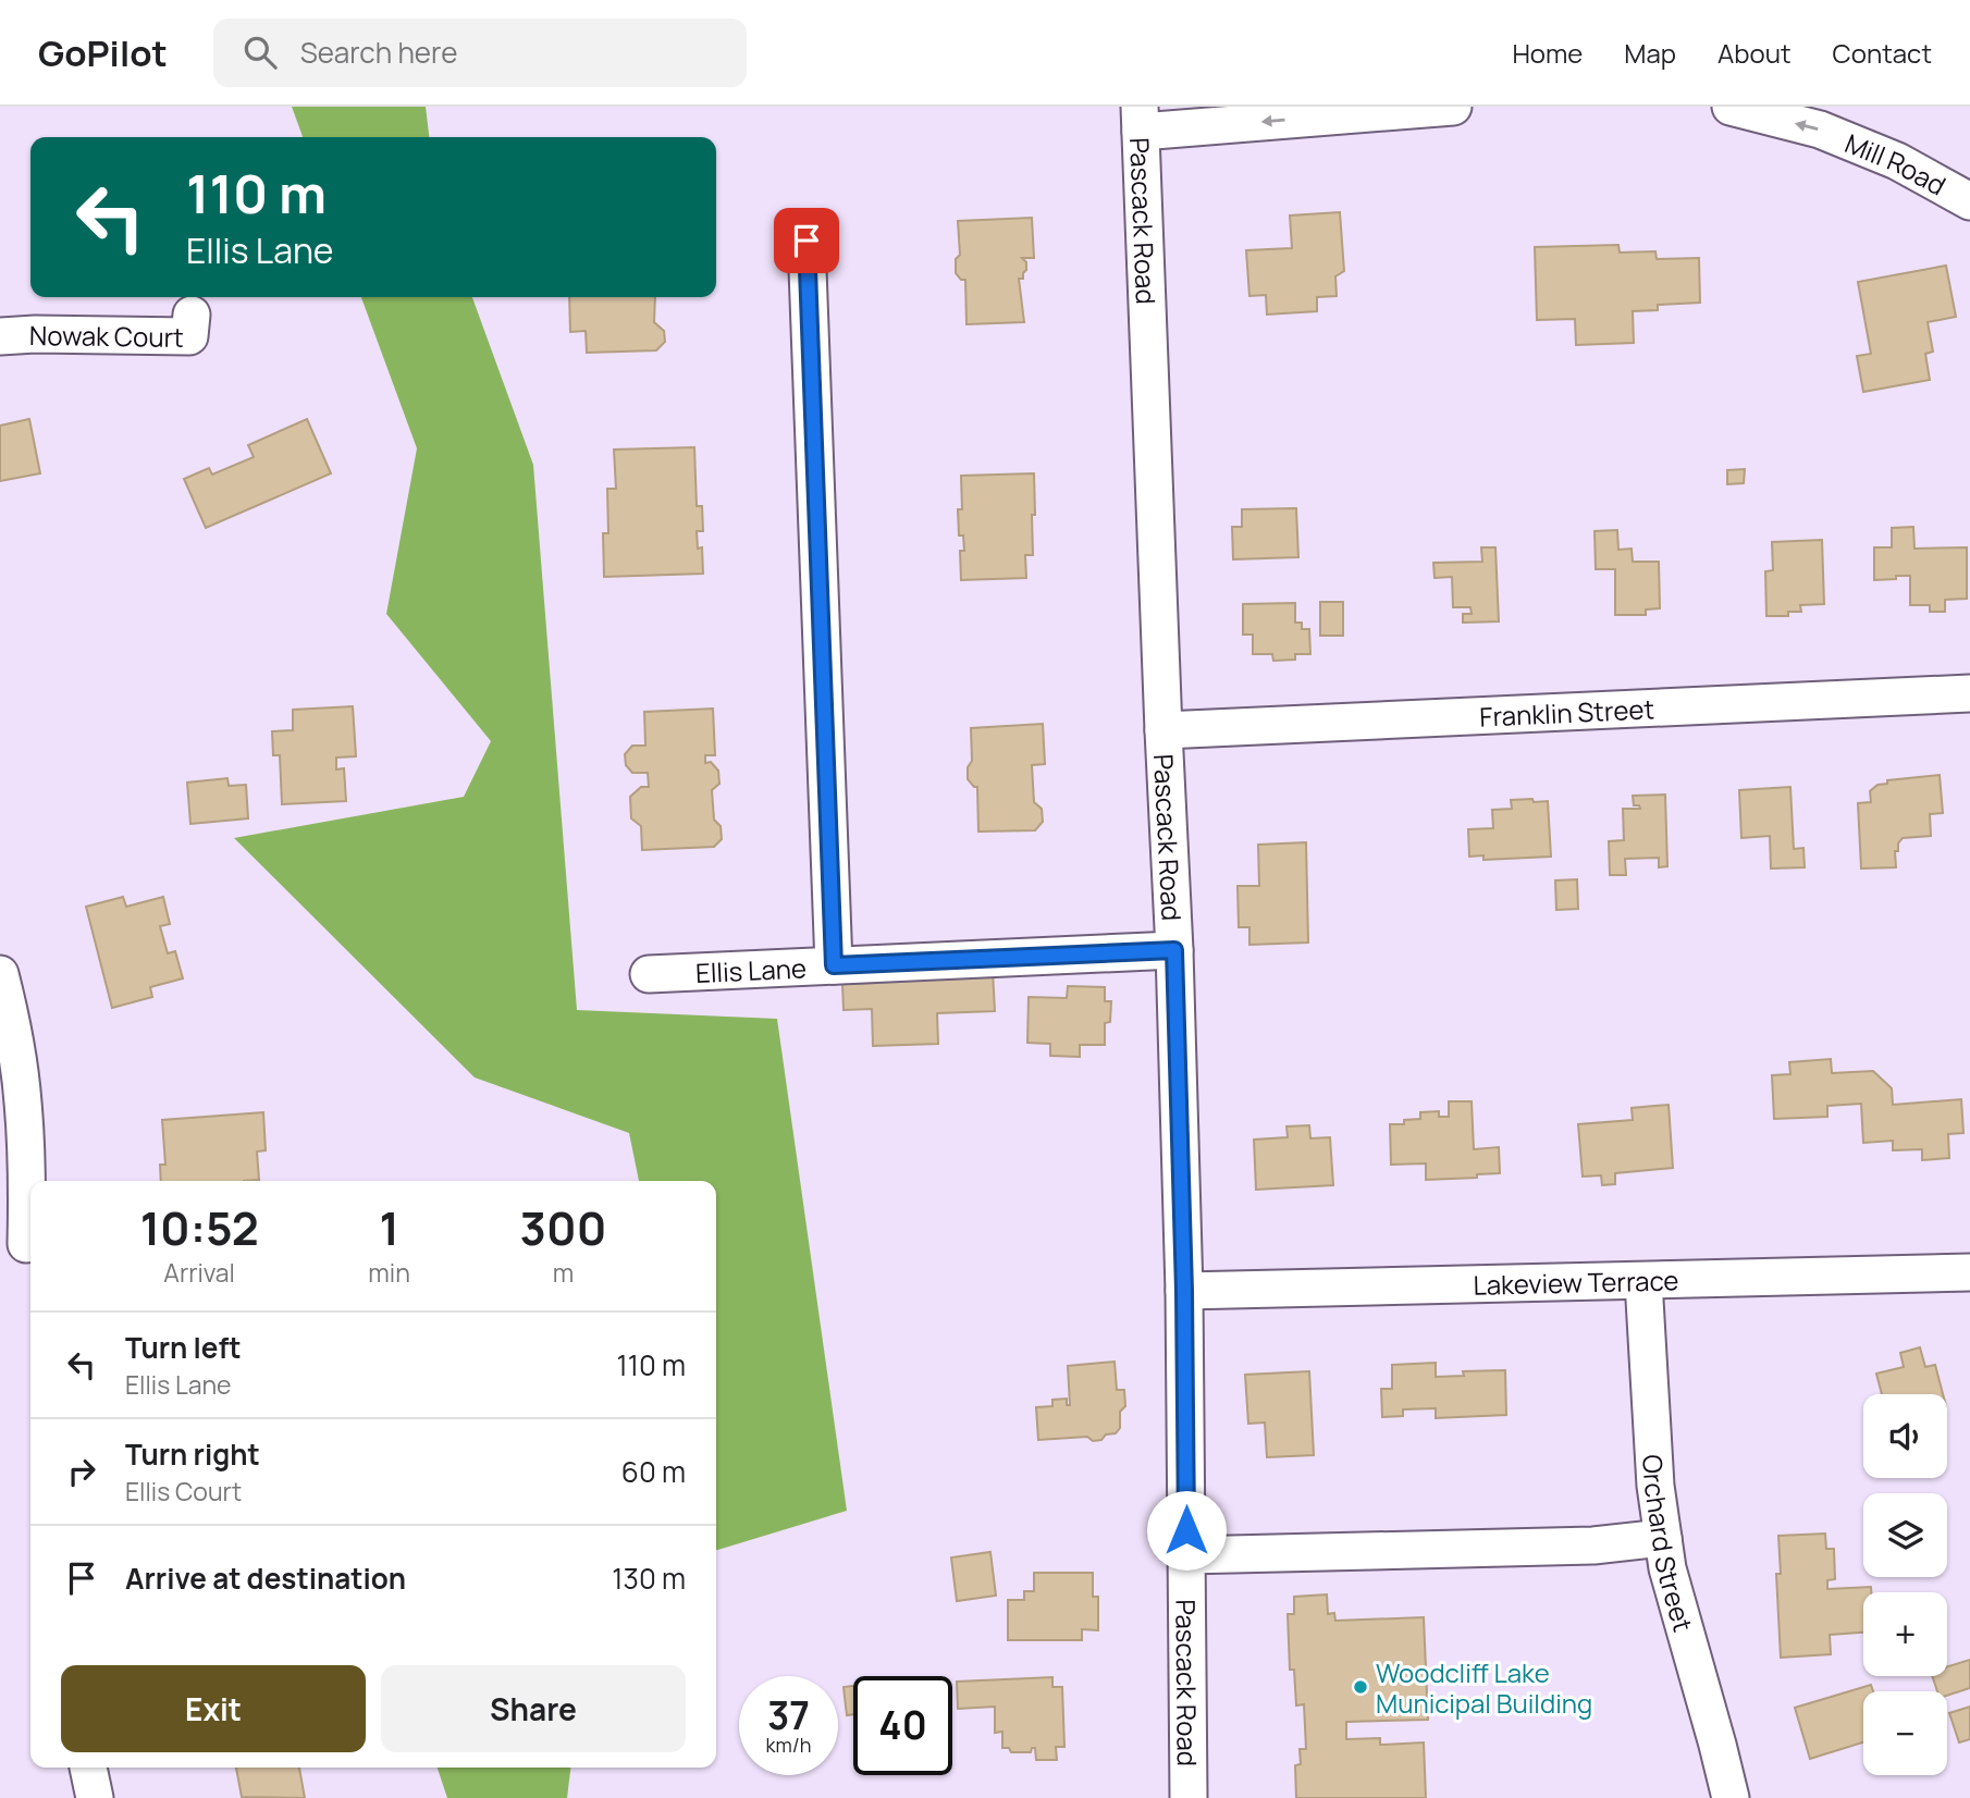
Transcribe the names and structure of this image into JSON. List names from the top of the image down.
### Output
{
  "streets": {
    "street": [
      "Mill Road",
      "Pascack Road",
      "Nowak Court",
      "Franklin Street",
      "Ellis Lane",
      "Lakeview Terrace",
      "Orchard Street"
    ]
  },
  "crossings": [
    ["Pascack Road", "Franklin Street"],
    ["Pascack Road", "Ellis Lane"],
    ["Pascack Road", "Lakeview Terrace"],
    ["Lakeview Terrace", "Orchard Street"]
  ],
  "one_way": ["Mill Road"],
  "places": ["Woodcliff Lake Municipal Building"],
  "page": {
    "header": "GoPilot",
    "search": "Search here",
    "nav": [
      "Home",
      "Map",
      "About",
      "Contact"
    ],
    "turn": ["110 m", "Ellis Lane"],
    "eta": [
      "10:52",
      "Arrival",
      "1",
      "min",
      "300",
      "m"
    ],
    "list": [
      {
        "name": "Turn left",
        "note": "Ellis Lane",
        "value": "110 m"
      },
      {
        "name": "Turn right",
        "note": "Ellis Court",
        "value": "60 m"
      },
      {
        "name": "Arrive at destination",
        "value": "130 m"
      }
    ],
    "map_buttons": ["+", "−"],
    "buttons": ["Exit", "Share"],
    "speed": "37 km/h",
    "limit": "40"
  }
}
